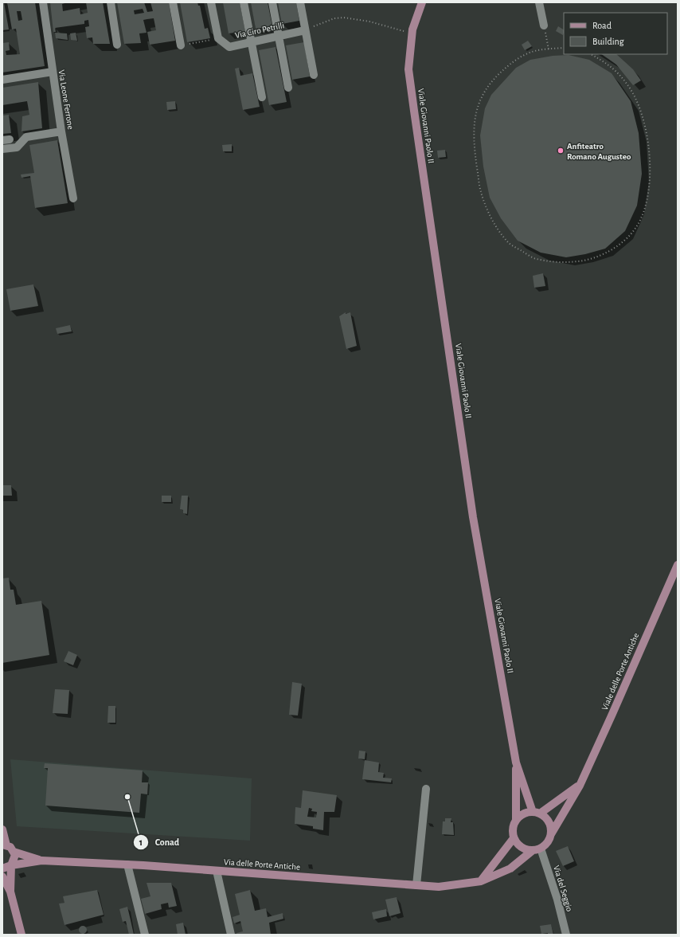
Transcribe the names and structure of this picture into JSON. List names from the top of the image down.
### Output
{
  "streets": {
    "main road": ["Viale Giovanni Paolo II", "Viale delle Porte Antiche", "Via delle Porte Antiche"],
    "street": ["Via Ciro Petrilli", "Via Leone Ferrone", "Via del Seggio"]
  },
  "crossings": [
    ["Viale delle Porte Antiche", "Via delle Porte Antiche"],
    ["Viale delle Porte Antiche", "Via del Seggio"],
    ["Via delle Porte Antiche", "Via del Seggio"]
  ],
  "places": ["Anfiteatro Romano Augusteo", "Conad"],
  "legend": ["Road", "Building"]
}
